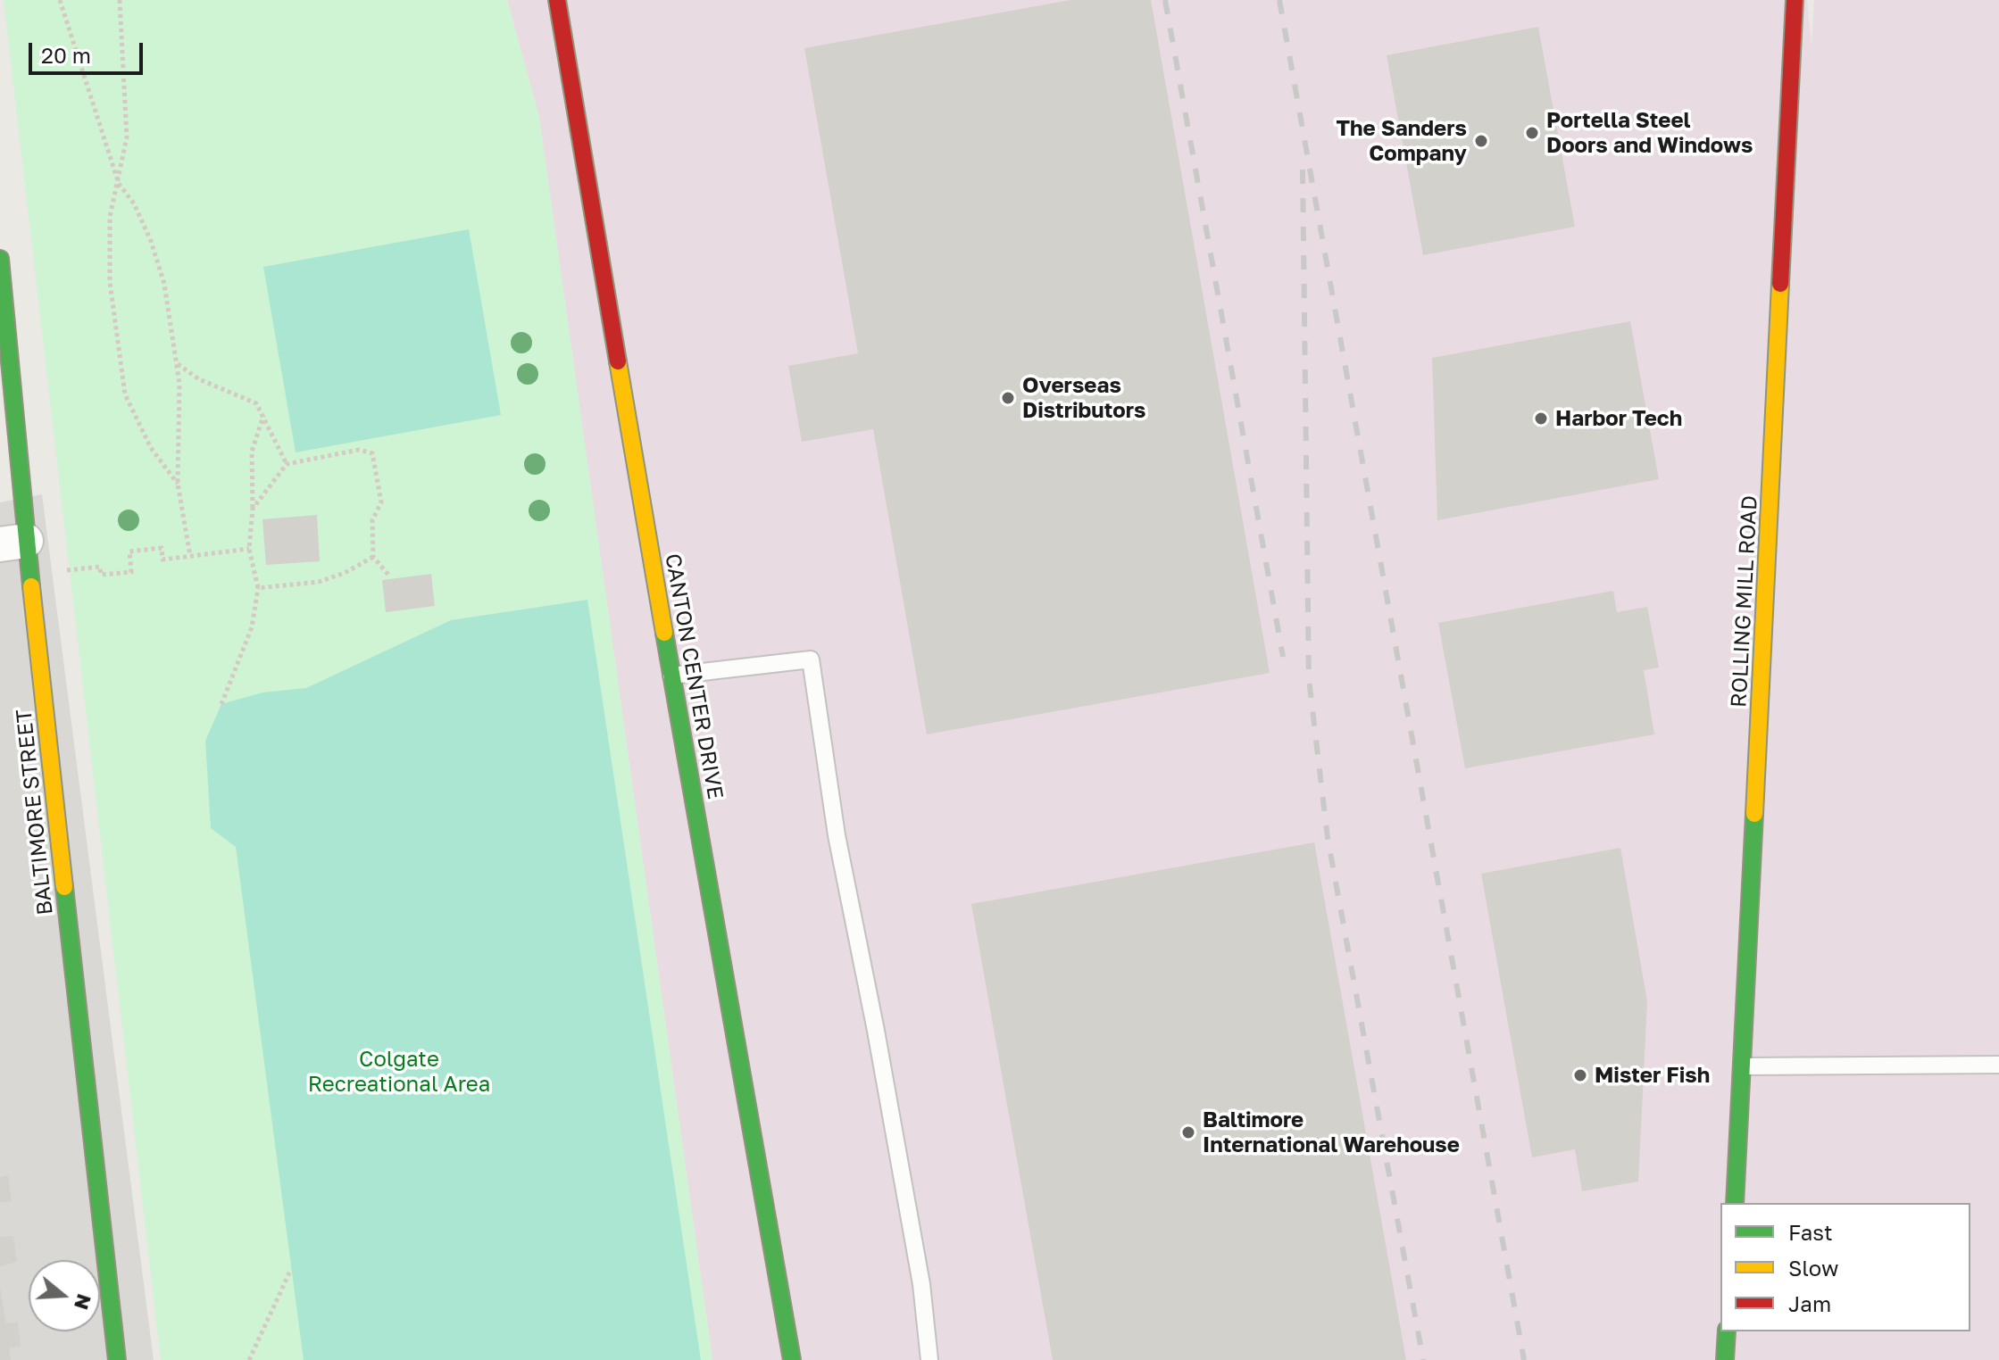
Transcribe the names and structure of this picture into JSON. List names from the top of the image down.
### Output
{
  "streets": {
    "street": ["ROLLING MILL ROAD", "CANTON CENTER DRIVE", "BALTIMORE STREET"]
  },
  "parks": ["Colgate Recreational Area"],
  "places": [
    "Portella Steel Doors and Windows",
    "The Sanders Company",
    "Overseas Distributors",
    "Harbor Tech",
    "Mister Fish",
    "Baltimore International Warehouse"
  ],
  "legend": ["Fast", "Slow", "Jam"],
  "scale_bar": "20 m",
  "north": "right"
}
